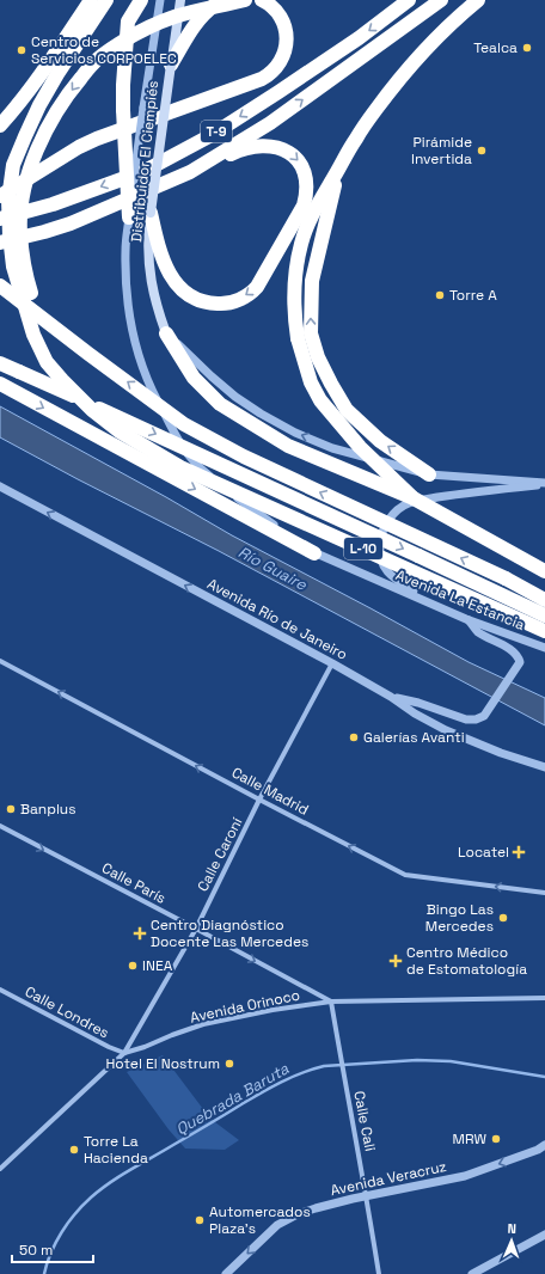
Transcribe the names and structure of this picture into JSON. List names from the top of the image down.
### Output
{
  "streets": {
    "highway": ["T-9", "L-10"],
    "main road": ["Distribuidor El Ciempiés"],
    "street": [
      "Avenida La Estancia",
      "Avenida Río de Janeiro",
      "Calle Madrid",
      "Calle Caroní",
      "Calle París",
      "Avenida Orinoco",
      "Calle Londres",
      "Calle Cali",
      "Avenida Veracruz"
    ]
  },
  "crossings": [
    ["Distribuidor El Ciempiés", "Avenida La Estancia"],
    ["Avenida Río de Janeiro", "Calle Caroní"],
    ["Calle Madrid", "Calle Caroní"],
    ["Calle Caroní", "Calle París"],
    ["Calle Caroní", "Avenida Orinoco"],
    ["Calle Caroní", "Calle Londres"],
    ["Calle París", "Avenida Orinoco"],
    ["Calle París", "Calle Cali"],
    ["Avenida Orinoco", "Calle Londres"],
    ["Avenida Orinoco", "Calle Cali"],
    ["Calle Cali", "Avenida Veracruz"]
  ],
  "one_way": [
    "Avenida Río de Janeiro",
    "Calle Madrid",
    "Calle París",
    "Avenida Veracruz"
  ],
  "water": ["Río Guaire", "Quebrada Baruta"],
  "places": {
    "other": [
      "Tealca",
      "Centro de Servicios CORPOELEC",
      "Pirámide Invertida",
      "Torre A",
      "Galerías Avanti",
      "Banplus",
      "Bingo Las Mercedes",
      "INEA",
      "Hotel El Nostrum",
      "MRW",
      "Torre La Hacienda",
      "Automercados Plaza's"
    ],
    "health": ["Locatel", "Centro Diagnóstico Docente Las Mercedes", "Centro Médico de Estomatología"]
  },
  "scale_bar": "50 m",
  "north": "top"
}
